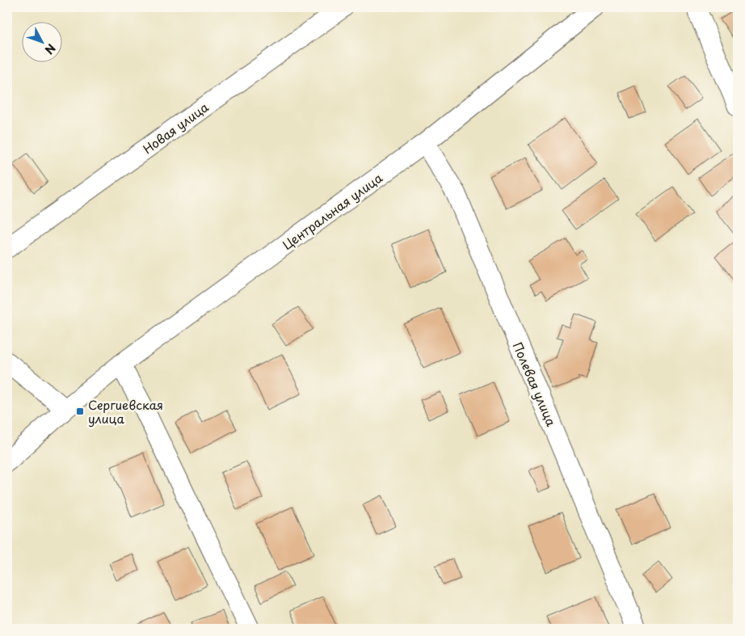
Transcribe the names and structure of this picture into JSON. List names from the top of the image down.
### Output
{
  "streets": {
    "street": ["Новая улица", "Центральная улица", "Полевая улица"]
  },
  "crossings": [
    ["Центральная улица", "Полевая улица"]
  ],
  "places": {
    "transit": ["Сергиевская улица"]
  },
  "north": "bottom right"
}
